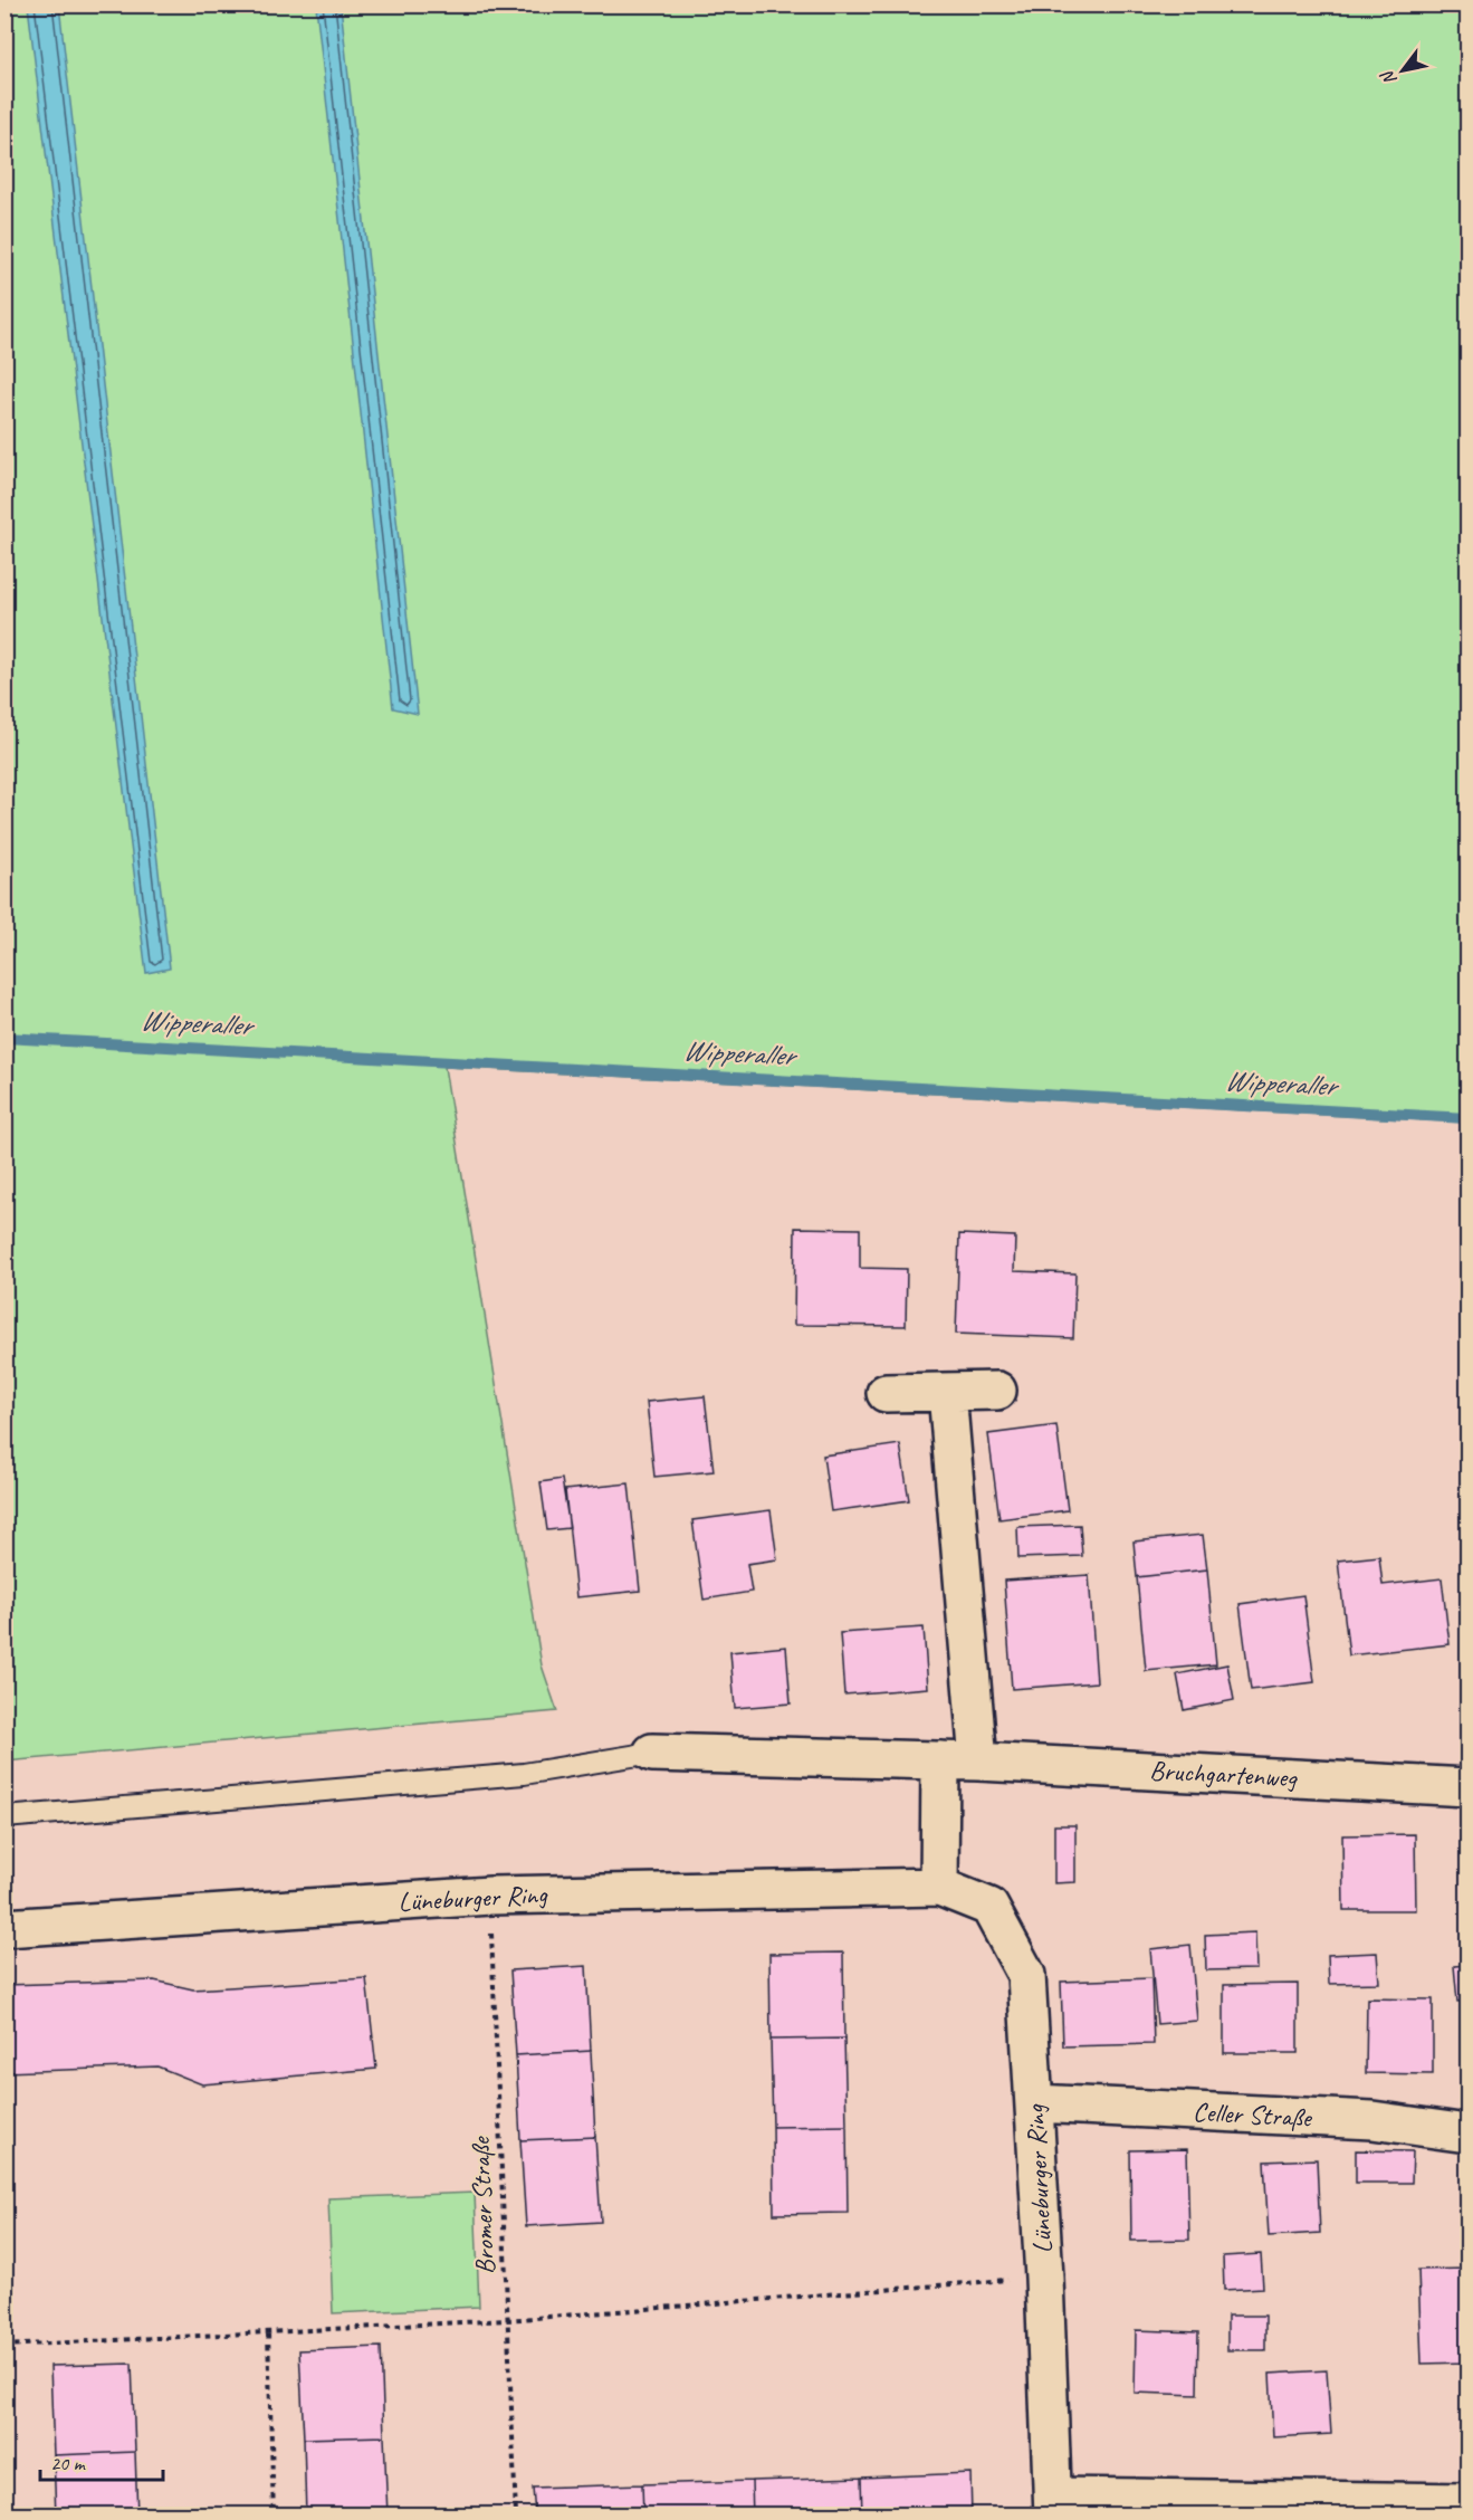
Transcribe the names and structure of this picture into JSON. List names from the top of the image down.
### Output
{
  "streets": {
    "street": ["Bruchgartenweg", "Lüneburger Ring", "Celler Straße"],
    "path": ["Bromer Straße"]
  },
  "crossings": [
    ["Lüneburger Ring", "Celler Straße"],
    ["Lüneburger Ring", "Bromer Straße"]
  ],
  "water": ["Wipperaller"],
  "scale_bar": "20 m",
  "north": "bottom left"
}
